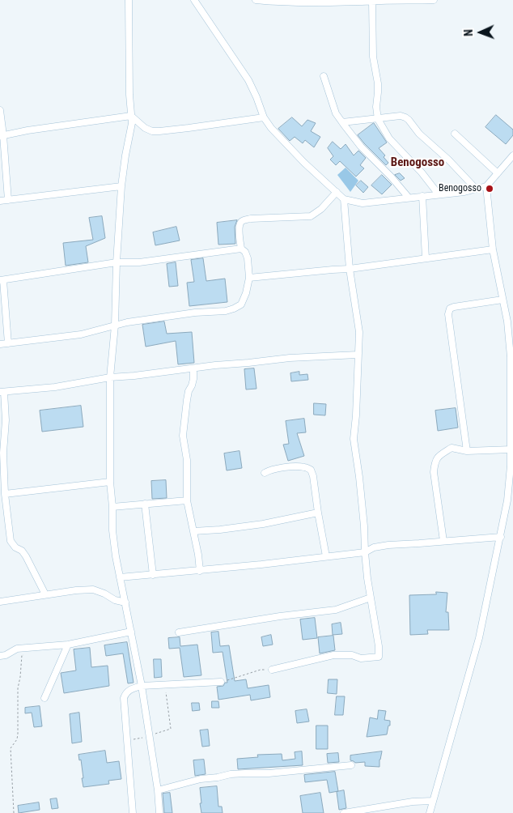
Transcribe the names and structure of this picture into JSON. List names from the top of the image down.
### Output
{
  "districts": ["Benogosso"],
  "places": ["Benogosso"],
  "north": "left"
}
